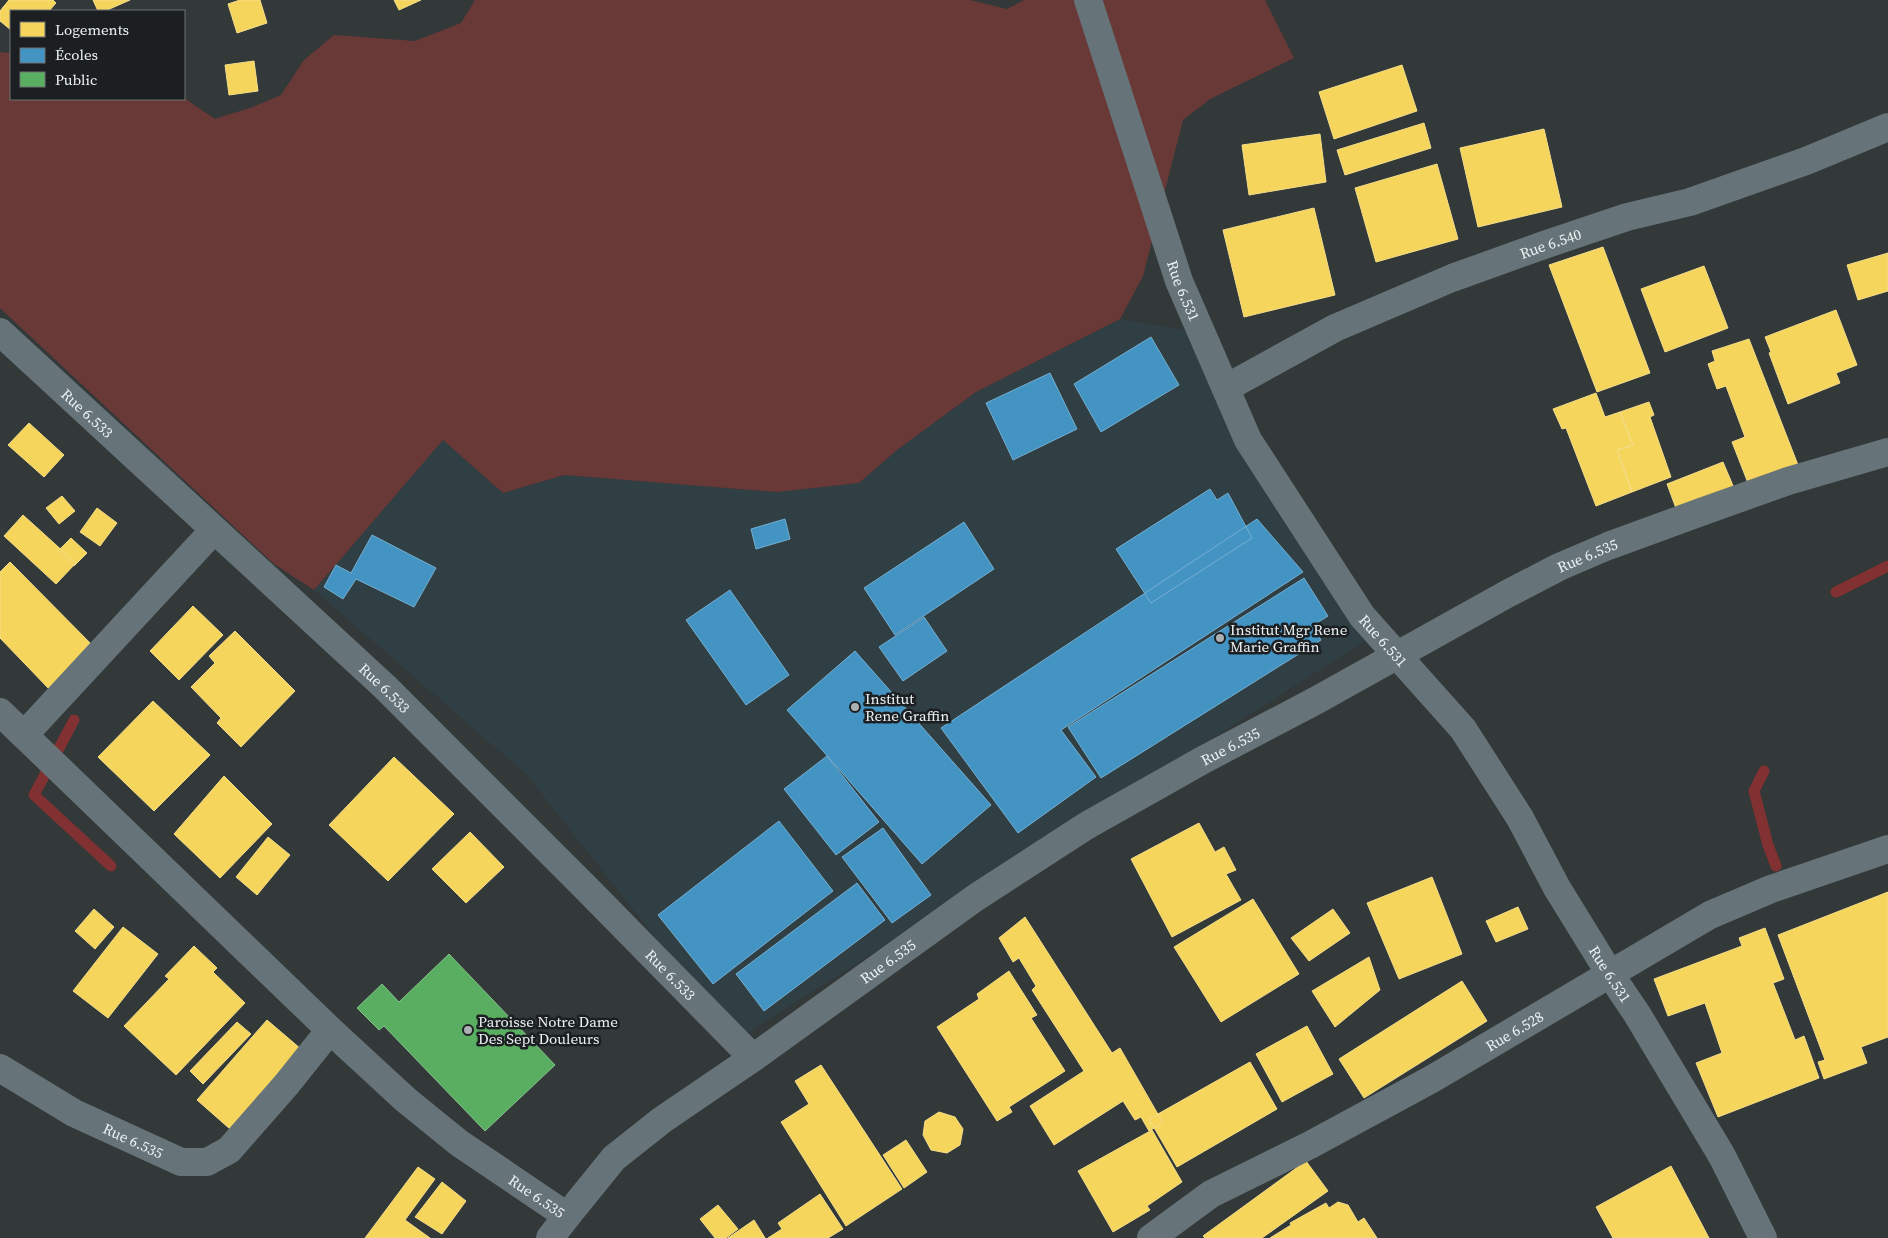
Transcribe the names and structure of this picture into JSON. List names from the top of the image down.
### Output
{
  "streets": {
    "street": [
      "Rue 6.540",
      "Rue 6.531",
      "Rue 6.533",
      "Rue 6.535",
      "Rue 6.528"
    ]
  },
  "crossings": [
    ["Rue 6.540", "Rue 6.531"],
    ["Rue 6.531", "Rue 6.535"],
    ["Rue 6.531", "Rue 6.528"],
    ["Rue 6.533", "Rue 6.535"]
  ],
  "places": ["Institut Mgr Rene Marie Graffin", "Institut Rene Graffin", "Paroisse Notre Dame Des Sept Douleurs"],
  "legend": ["Logements", "Écoles", "Public"]
}
